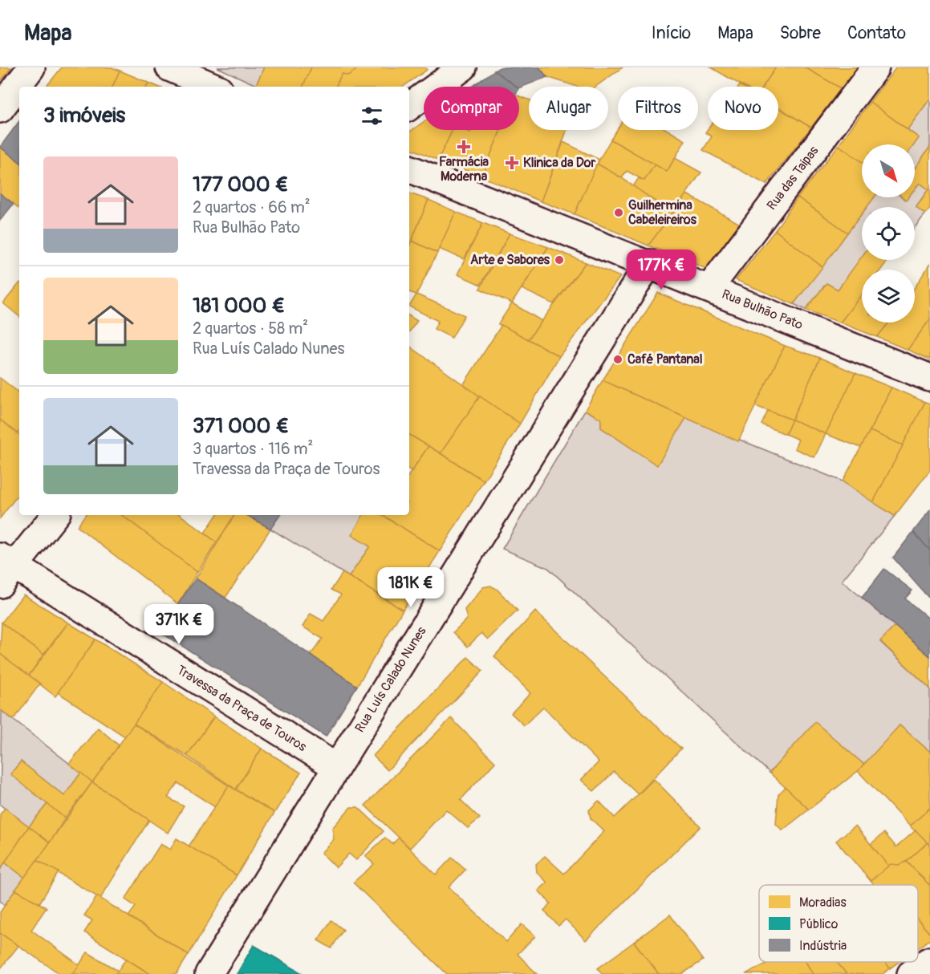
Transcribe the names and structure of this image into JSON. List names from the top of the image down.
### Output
{
  "streets": {
    "street": [
      "Rua das Taipas",
      "Rua Bulhão Pato",
      "Rua Luís Calado Nunes",
      "Travessa da Praça de Touros"
    ]
  },
  "crossings": [
    ["Rua das Taipas", "Rua Bulhão Pato"],
    ["Rua Bulhão Pato", "Rua Luís Calado Nunes"],
    ["Rua Luís Calado Nunes", "Travessa da Praça de Touros"]
  ],
  "places": {
    "health": ["Farmácia Moderna", "Klinica da Dor"],
    "other": ["Guilhermina Cabeleireiros", "Arte e Sabores", "Café Pantanal"]
  },
  "legend": ["Moradias", "Público", "Indústria"],
  "north": "bottom right",
  "page": {
    "header": "Mapa",
    "nav": [
      "Início",
      "Mapa",
      "Sobre",
      "Contato"
    ],
    "chip": [
      "Comprar",
      "Alugar",
      "Filtros",
      "Novo"
    ],
    "heading": "3 imóveis",
    "list": [
      {
        "name": "177 000 €",
        "note": "2 quartos · 66 m² · Rua Bulhão Pato"
      },
      {
        "name": "181 000 €",
        "note": "2 quartos · 58 m² · Rua Luís Calado Nunes"
      },
      {
        "name": "371 000 €",
        "note": "3 quartos · 116 m² · Travessa da Praça de Touros"
      }
    ],
    "price": ["177K €", "181K €", "371K €"]
  }
}
